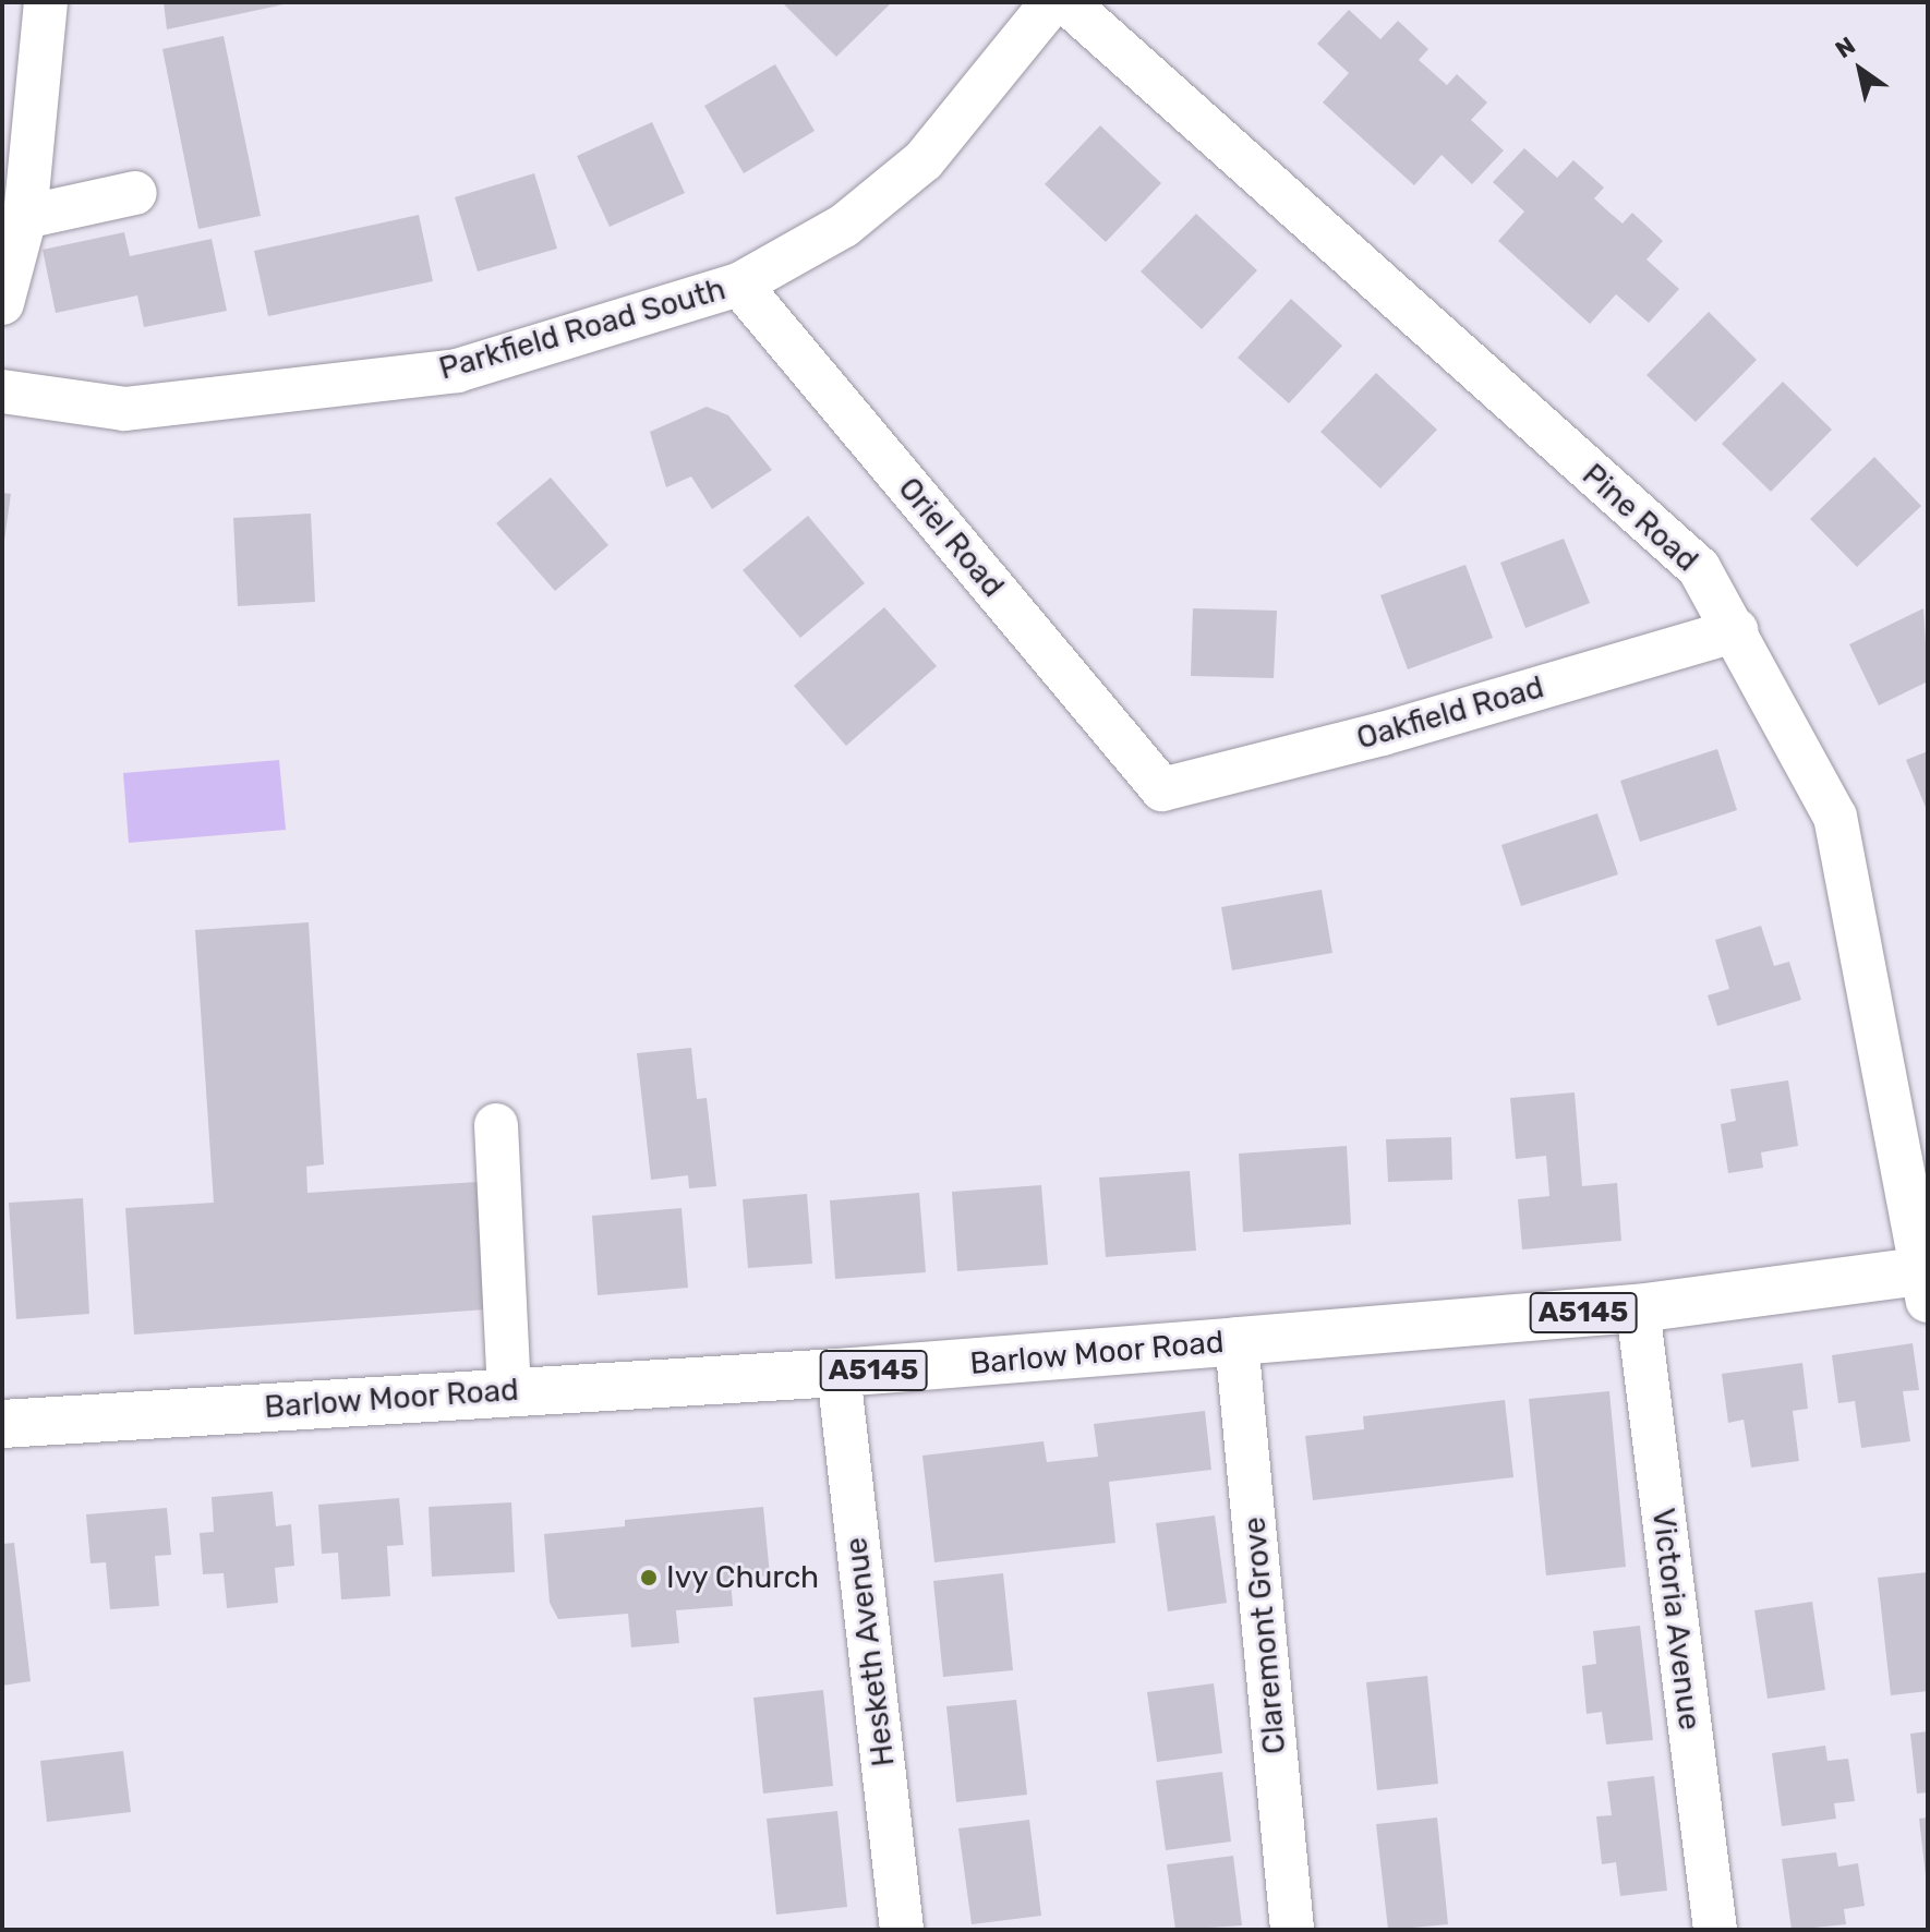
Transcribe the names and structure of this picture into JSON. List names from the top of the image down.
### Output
{
  "streets": {
    "main road": ["A5145", "Barlow Moor Road"],
    "street": [
      "Parkfield Road South",
      "Pine Road",
      "Oriel Road",
      "Oakfield Road",
      "Victoria Avenue",
      "Claremont Grove",
      "Hesketh Avenue"
    ]
  },
  "crossings": [
    ["Parkfield Road South", "Oriel Road"],
    ["Pine Road", "Oakfield Road"],
    ["Pine Road", "Barlow Moor Road"],
    ["Oriel Road", "Oakfield Road"],
    ["Barlow Moor Road", "Victoria Avenue"],
    ["Barlow Moor Road", "Claremont Grove"],
    ["Barlow Moor Road", "Hesketh Avenue"]
  ],
  "places": ["Ivy Church"],
  "north": "top left"
}
